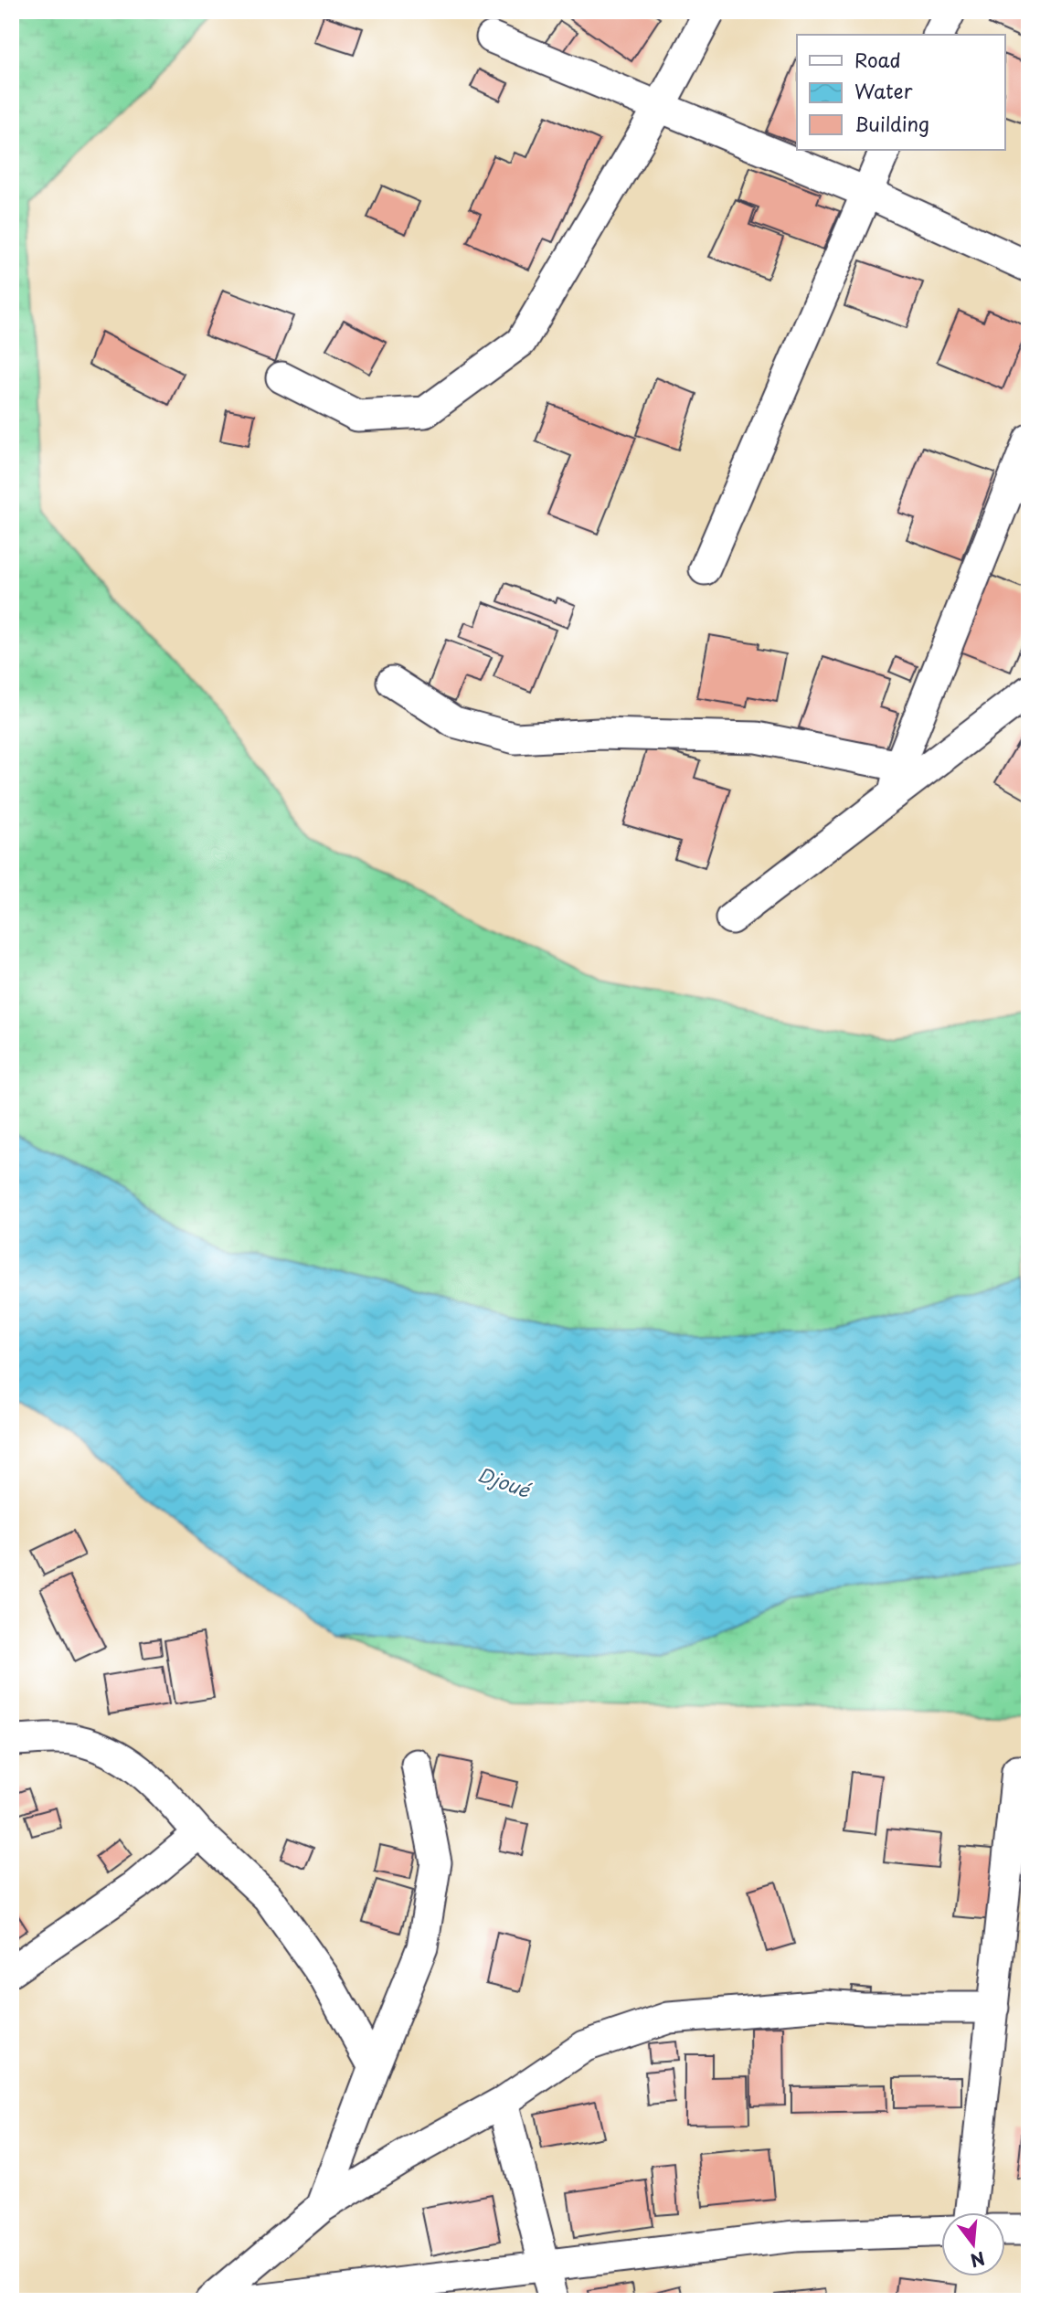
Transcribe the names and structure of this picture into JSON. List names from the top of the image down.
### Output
{
  "water": ["Djoué"],
  "legend": ["Road", "Water", "Building"],
  "north": "bottom"
}
